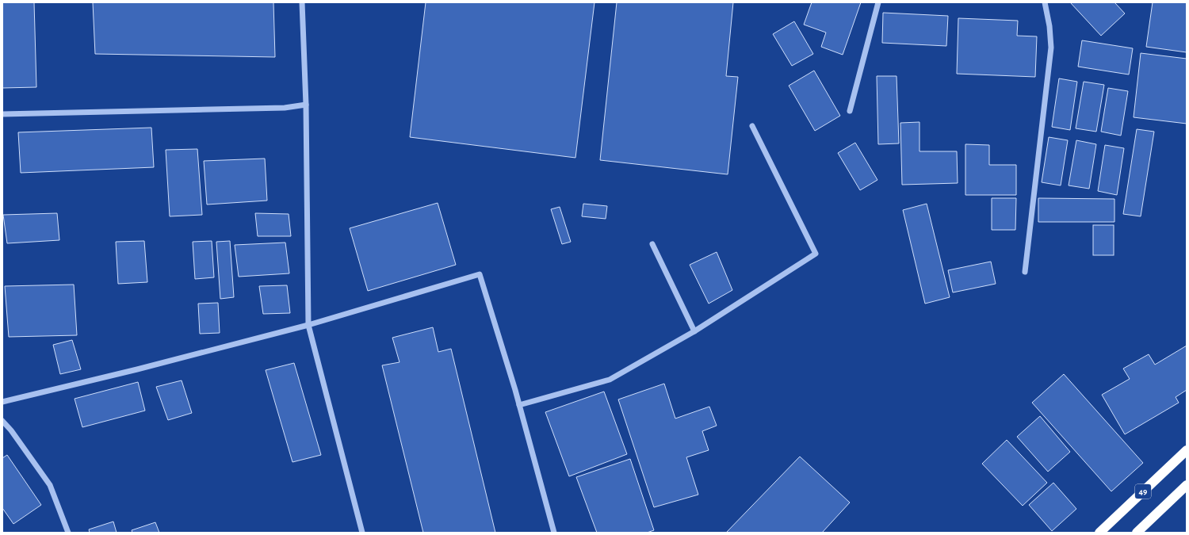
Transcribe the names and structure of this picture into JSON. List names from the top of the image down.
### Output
{
  "streets": {
    "highway": ["49"]
  }
}
